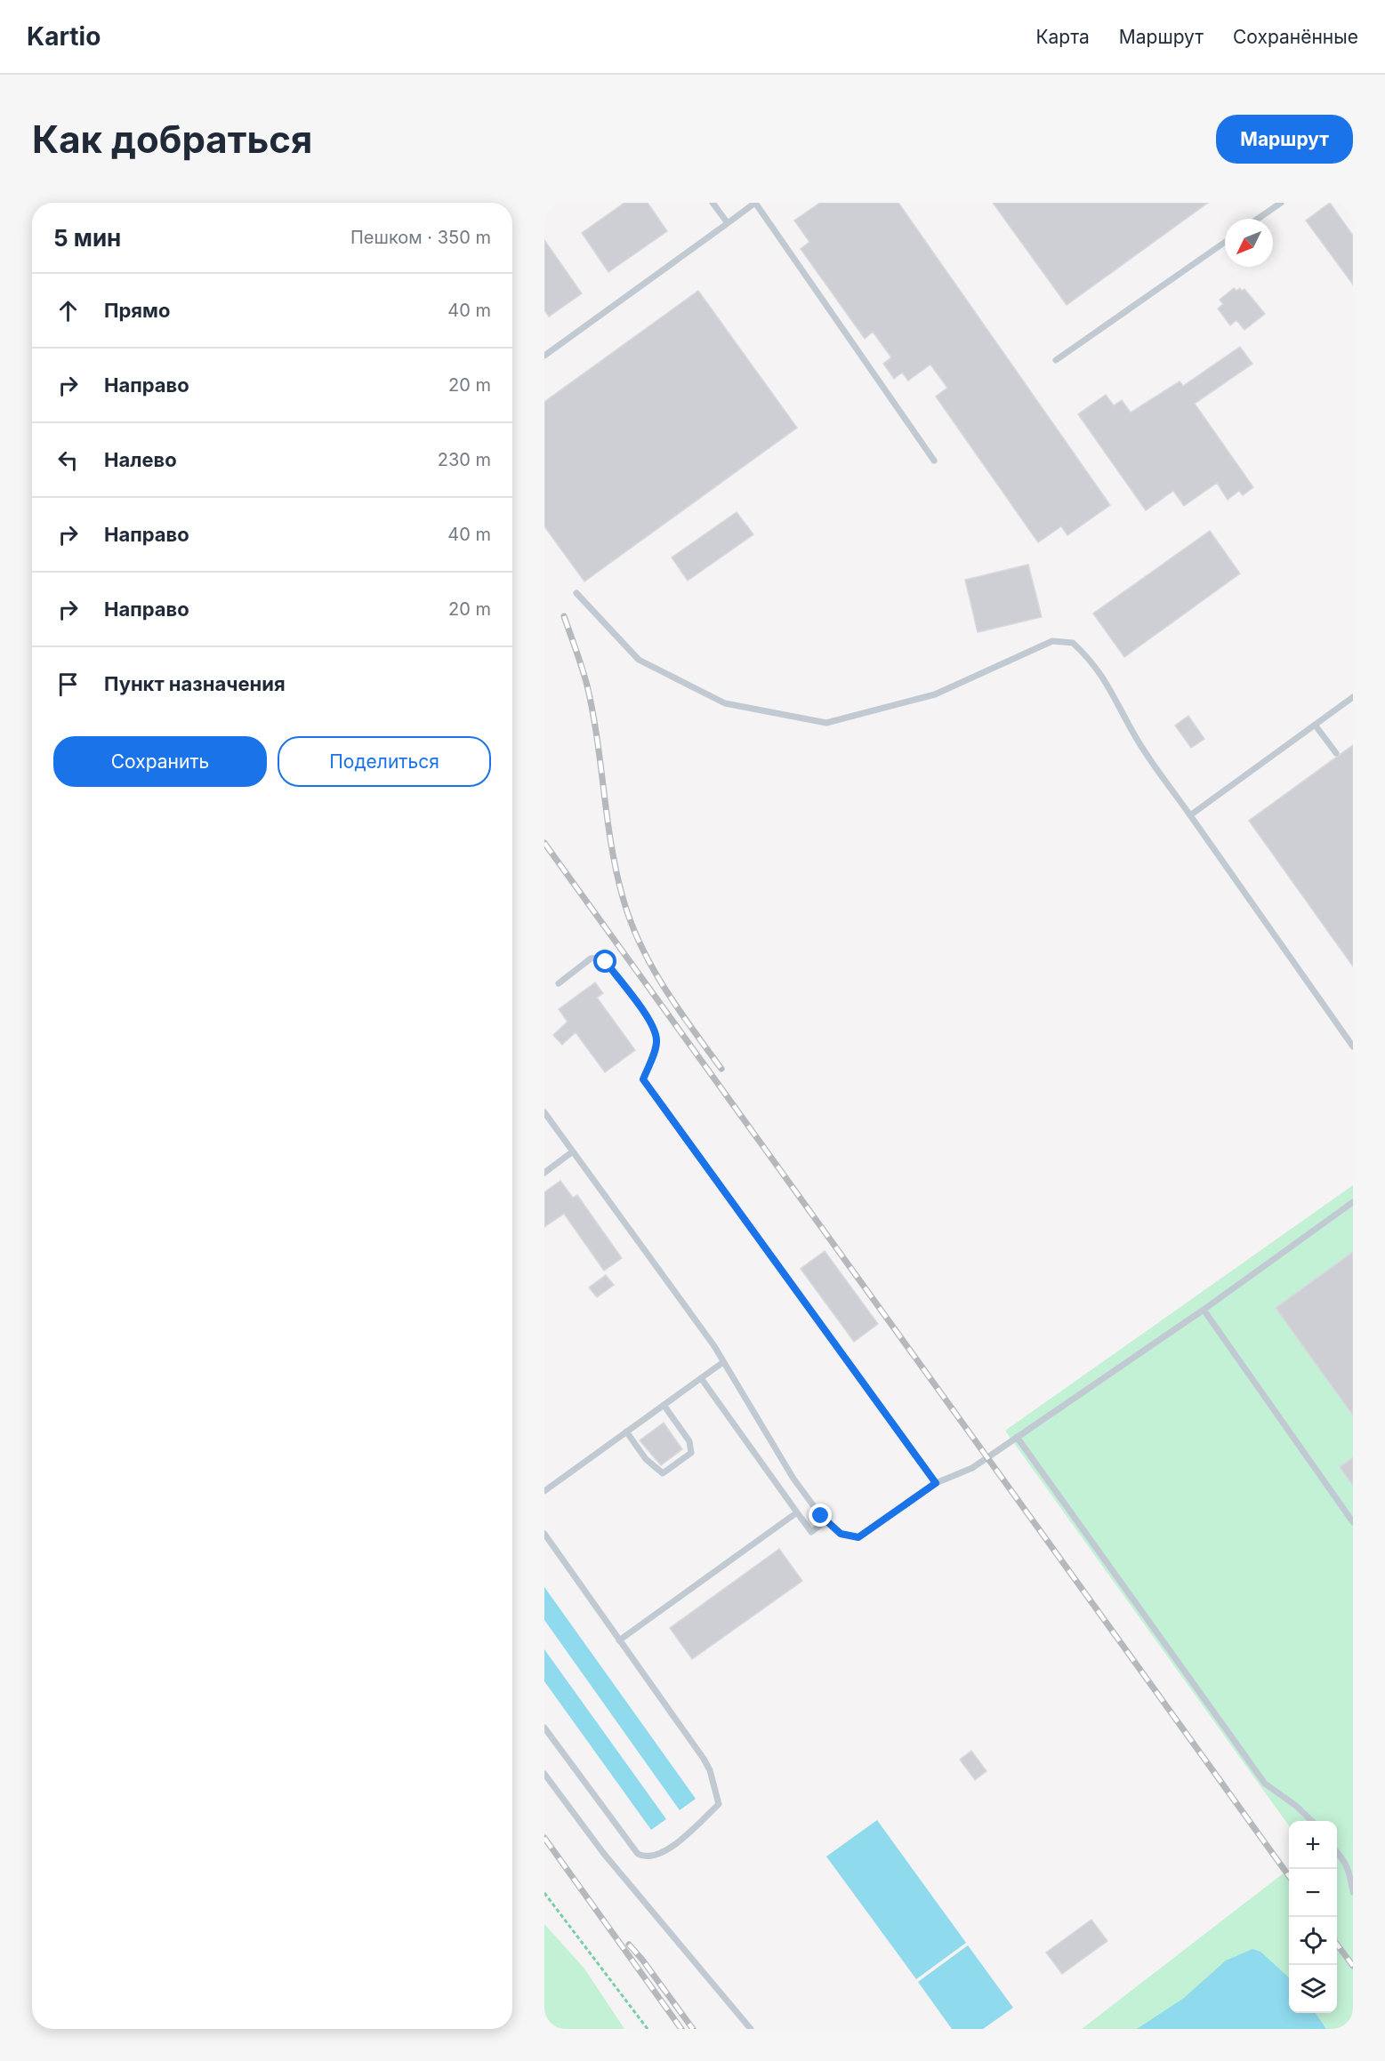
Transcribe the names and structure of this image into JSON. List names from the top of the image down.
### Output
{
  "north": "bottom left",
  "page": {
    "header": "Kartio",
    "nav": ["Карта", "Маршрут", "Сохранённые"],
    "buttons": [
      "Маршрут",
      ["Сохранить", "Поделиться"]
    ],
    "title": "Как добраться",
    "heading": ["5 мин", "Пешком · 350 m"],
    "list": [
      ["Прямо", "40 m"],
      ["Направо", "20 m"],
      ["Налево", "230 m"],
      ["Направо", "40 m"],
      ["Направо", "20 m"],
      "Пункт назначения"
    ],
    "map_buttons": ["+", "−"]
  }
}
